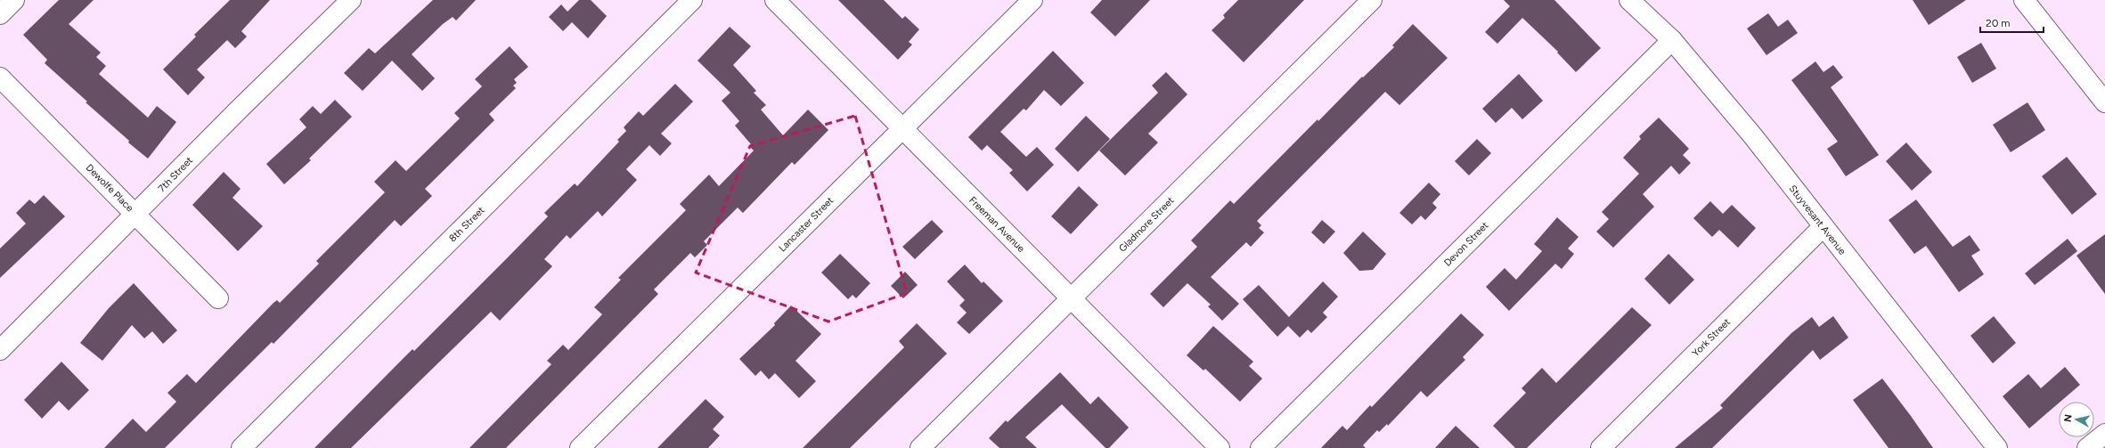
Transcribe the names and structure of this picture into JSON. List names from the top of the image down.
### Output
{
  "streets": {
    "street": [
      "7th Street",
      "Dewolfe Place",
      "Stuyvesant Avenue",
      "8th Street",
      "Lancaster Street",
      "Freeman Avenue",
      "Gladmore Street",
      "Devon Street",
      "York Street"
    ]
  },
  "crossings": [
    ["7th Street", "Dewolfe Place"],
    ["Stuyvesant Avenue", "Devon Street"],
    ["Stuyvesant Avenue", "York Street"],
    ["Lancaster Street", "Freeman Avenue"],
    ["Freeman Avenue", "Gladmore Street"]
  ],
  "scale_bar": "20 m",
  "north": "left"
}
